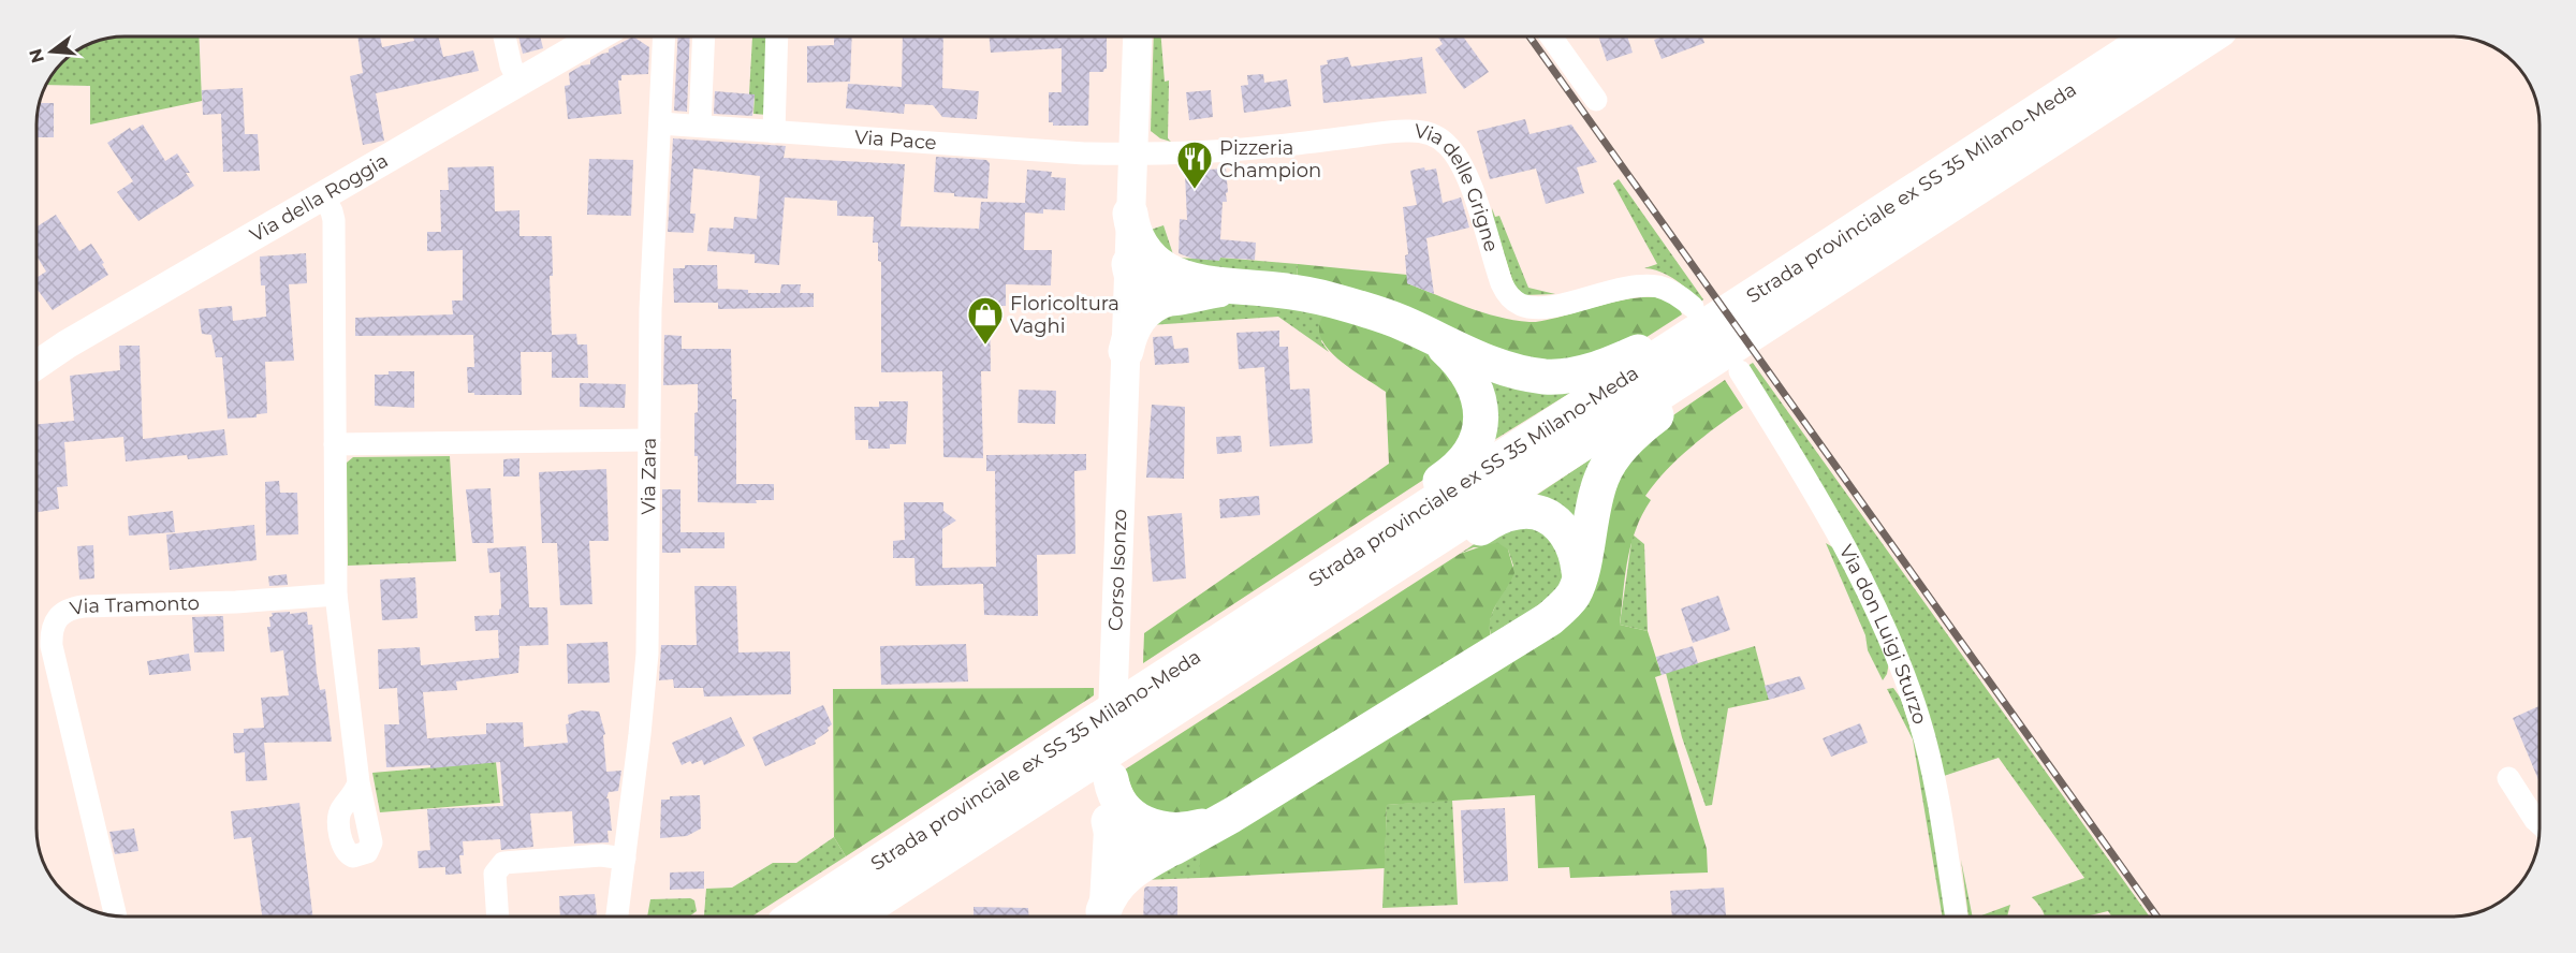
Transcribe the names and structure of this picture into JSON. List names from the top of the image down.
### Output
{
  "streets": {
    "highway": ["Strada provinciale ex SS 35 Milano-Meda"],
    "street": [
      "Via Pace",
      "Via delle Grigne",
      "Via della Roggia",
      "Via Zara",
      "Corso Isonzo",
      "Via Tramonto",
      "Via don Luigi Sturzo"
    ]
  },
  "crossings": [
    ["Via Pace", "Via delle Grigne"],
    ["Via Pace", "Via Zara"],
    ["Strada provinciale ex SS 35 Milano-Meda", "Via delle Grigne"],
    ["Strada provinciale ex SS 35 Milano-Meda", "Corso Isonzo"],
    ["Strada provinciale ex SS 35 Milano-Meda", "Via don Luigi Sturzo"],
    ["Via delle Grigne", "Via don Luigi Sturzo"]
  ],
  "places": {
    "restaurant": ["Pizzeria Champion"],
    "shop": ["Floricoltura Vaghi"]
  },
  "north": "left"
}
